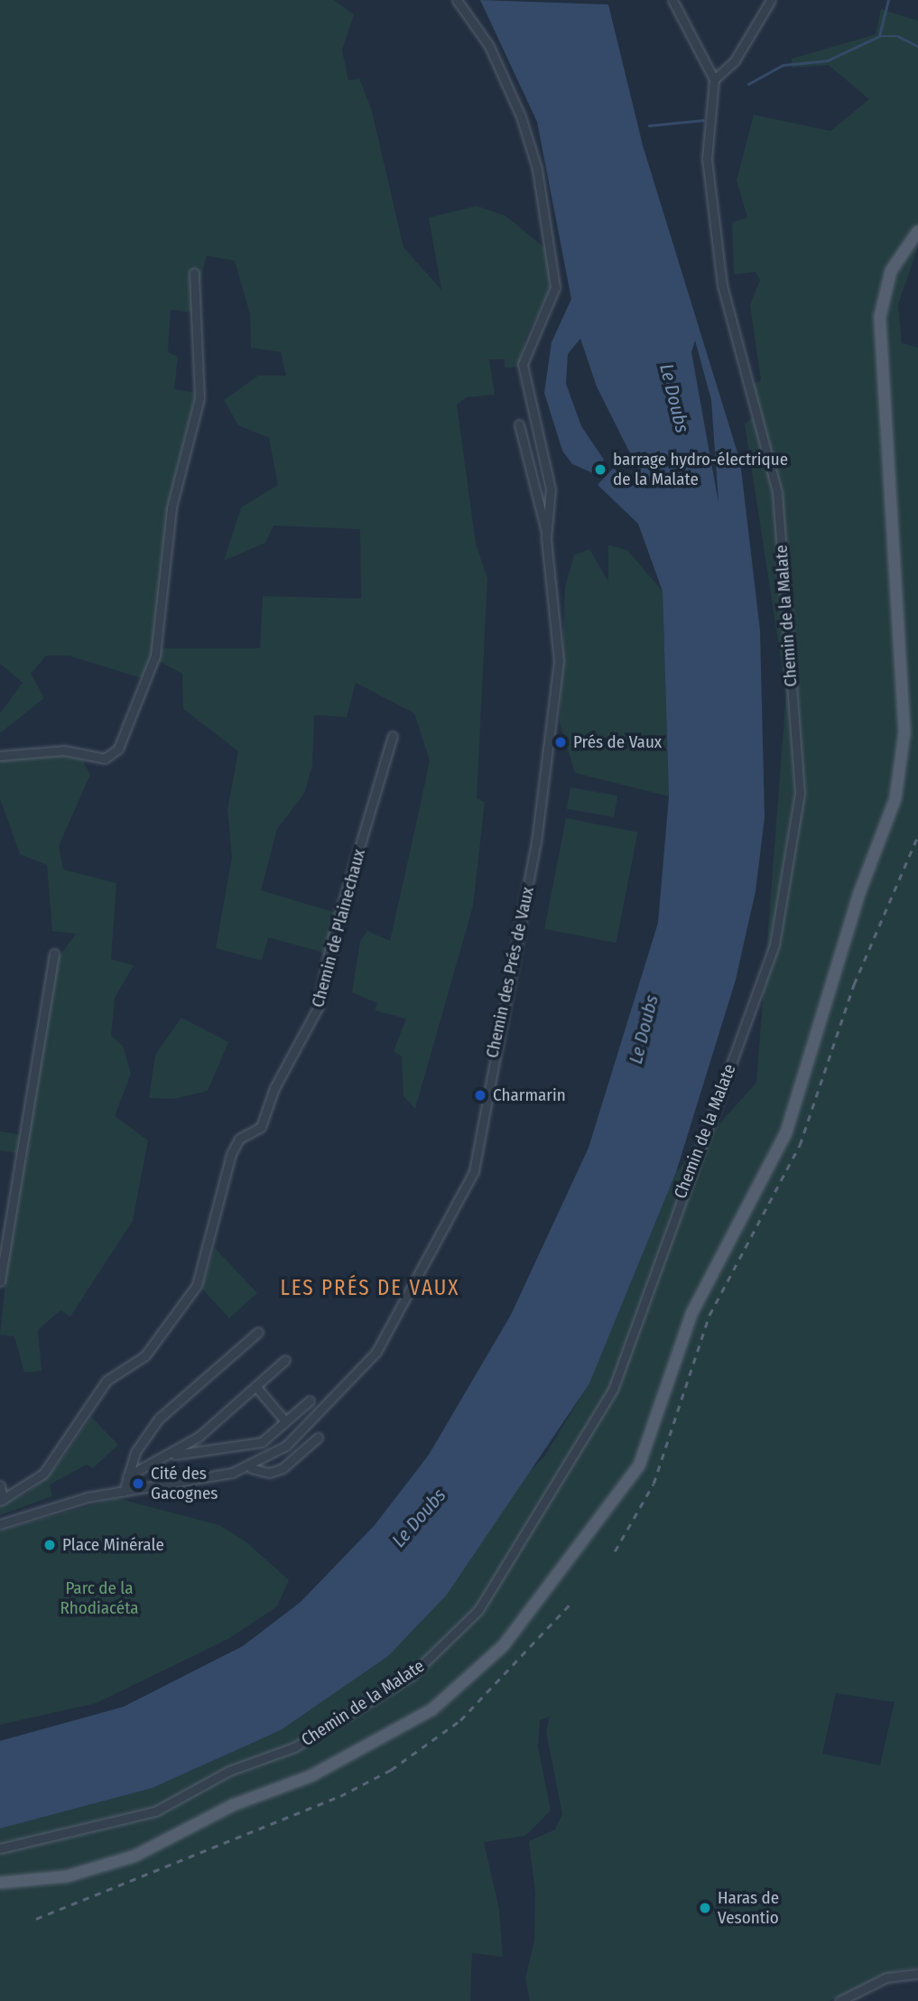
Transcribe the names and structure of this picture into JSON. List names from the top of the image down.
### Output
{
  "streets": {
    "street": ["Chemin de la Malate", "Chemin de Plainechaux", "Chemin des Prés de Vaux"]
  },
  "districts": ["LES PRÉS DE VAUX"],
  "water": ["Le Doubs"],
  "parks": ["Parc de la Rhodiacéta"],
  "places": [
    "barrage hydro-électrique de la Malate",
    "Prés de Vaux",
    "Charmarin",
    "Cité des Gacognes",
    "Place Minérale",
    "Haras de Vesontio"
  ]
}
